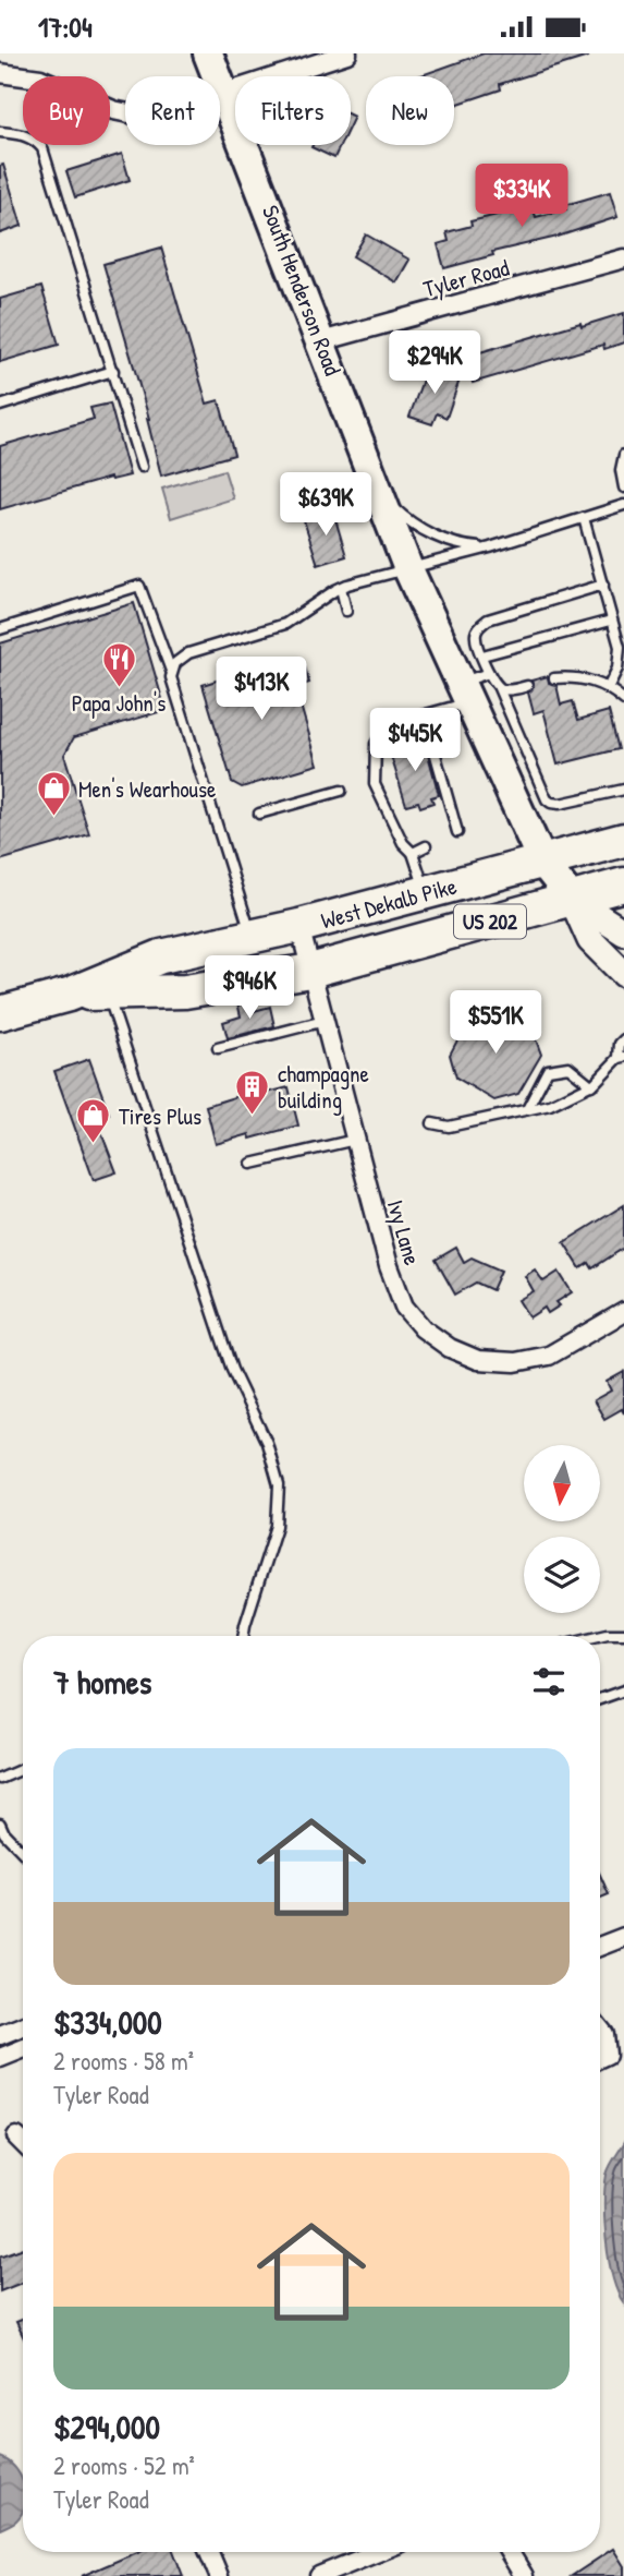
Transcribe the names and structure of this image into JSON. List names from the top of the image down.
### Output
{
  "streets": {
    "highway": ["West Dekalb Pike", "US 202"],
    "main road": ["South Henderson Road"],
    "street": ["Tyler Road", "Ivy Lane"]
  },
  "crossings": [
    ["Tyler Road", "South Henderson Road"],
    ["South Henderson Road", "West Dekalb Pike"],
    ["West Dekalb Pike", "Ivy Lane"]
  ],
  "places": {
    "restaurant": ["Papa John's"],
    "shop": ["Men's Wearhouse", "Tires Plus"],
    "building": ["champagne building"]
  },
  "north": "bottom",
  "page": {
    "status": "17:04",
    "chip": [
      "Buy",
      "Rent",
      "Filters",
      "New"
    ],
    "price": [
      "$334K",
      "$294K",
      "$639K",
      "$413K",
      "$445K",
      "$946K",
      "$551K"
    ],
    "heading": "7 homes",
    "list": [
      {
        "name": "$334,000",
        "note": "2 rooms · 58 m² · Tyler Road"
      },
      {
        "name": "$294,000",
        "note": "2 rooms · 52 m² · Tyler Road"
      }
    ]
  }
}
